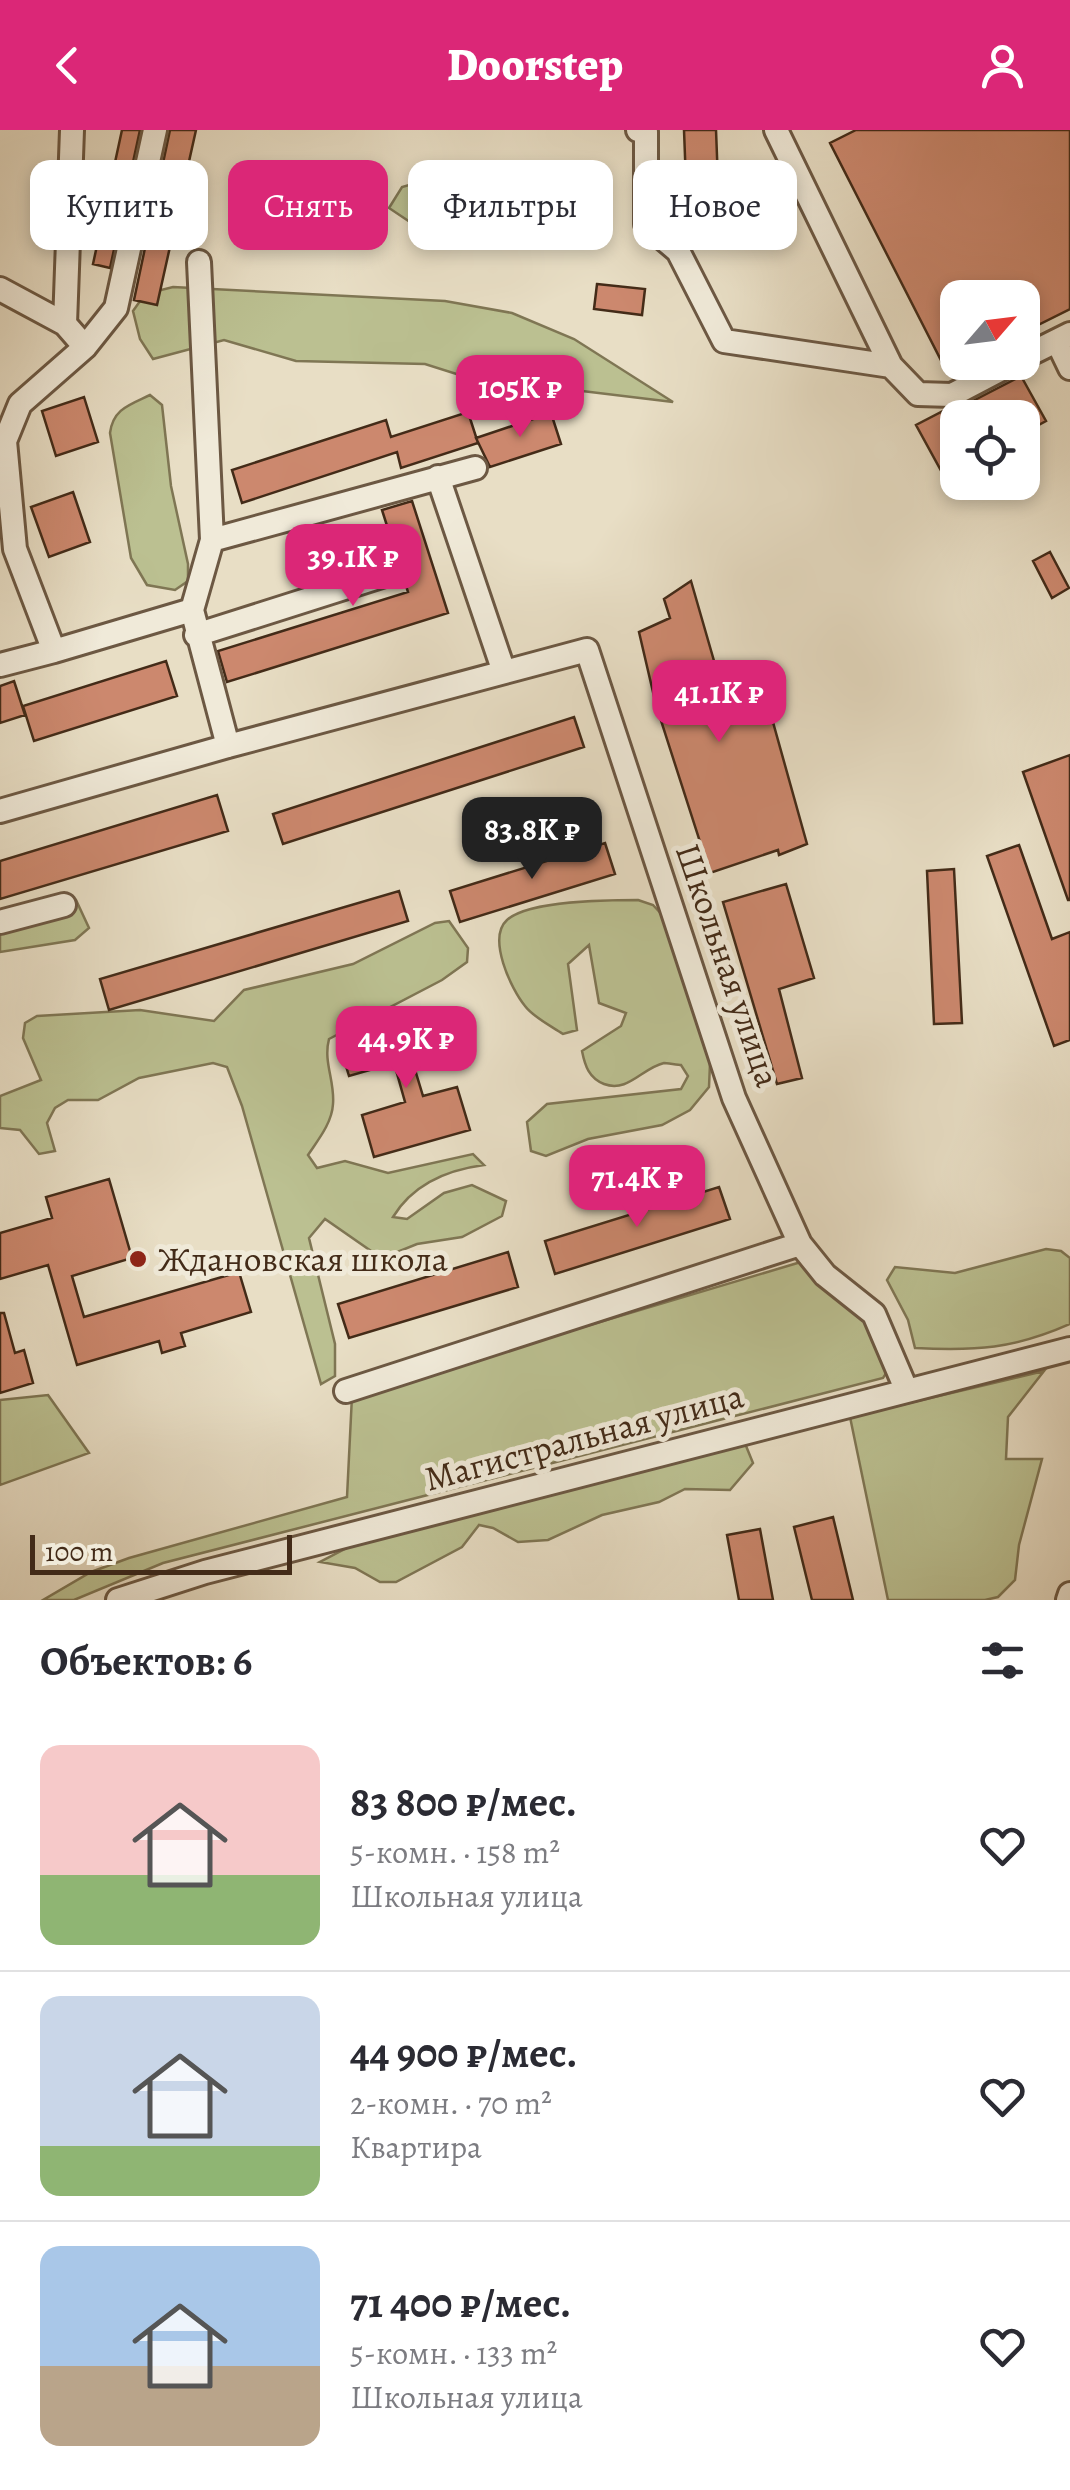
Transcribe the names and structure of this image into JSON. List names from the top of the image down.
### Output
{
  "streets": {
    "street": ["Школьная улица", "Магистральная улица"]
  },
  "crossings": [
    ["Школьная улица", "Магистральная улица"]
  ],
  "places": ["Ждановская школа"],
  "scale_bar": "100 m",
  "north": "top right",
  "page": {
    "header": "Doorstep",
    "chip": [
      "Купить",
      "Снять",
      "Фильтры",
      "Новое"
    ],
    "price": [
      "105K ₽",
      "39.1K ₽",
      "41.1K ₽",
      "83.8K ₽",
      "44.9K ₽",
      "71.4K ₽"
    ],
    "scale": "100 m",
    "heading": "Объектов: 6",
    "list": [
      {
        "name": "83 800 ₽/мес.",
        "note": "5-комн. · 158 m² · Школьная улица"
      },
      {
        "name": "44 900 ₽/мес.",
        "note": "2-комн. · 70 m² · Квартира"
      },
      {
        "name": "71 400 ₽/мес.",
        "note": "5-комн. · 133 m² · Школьная улица"
      }
    ]
  }
}
